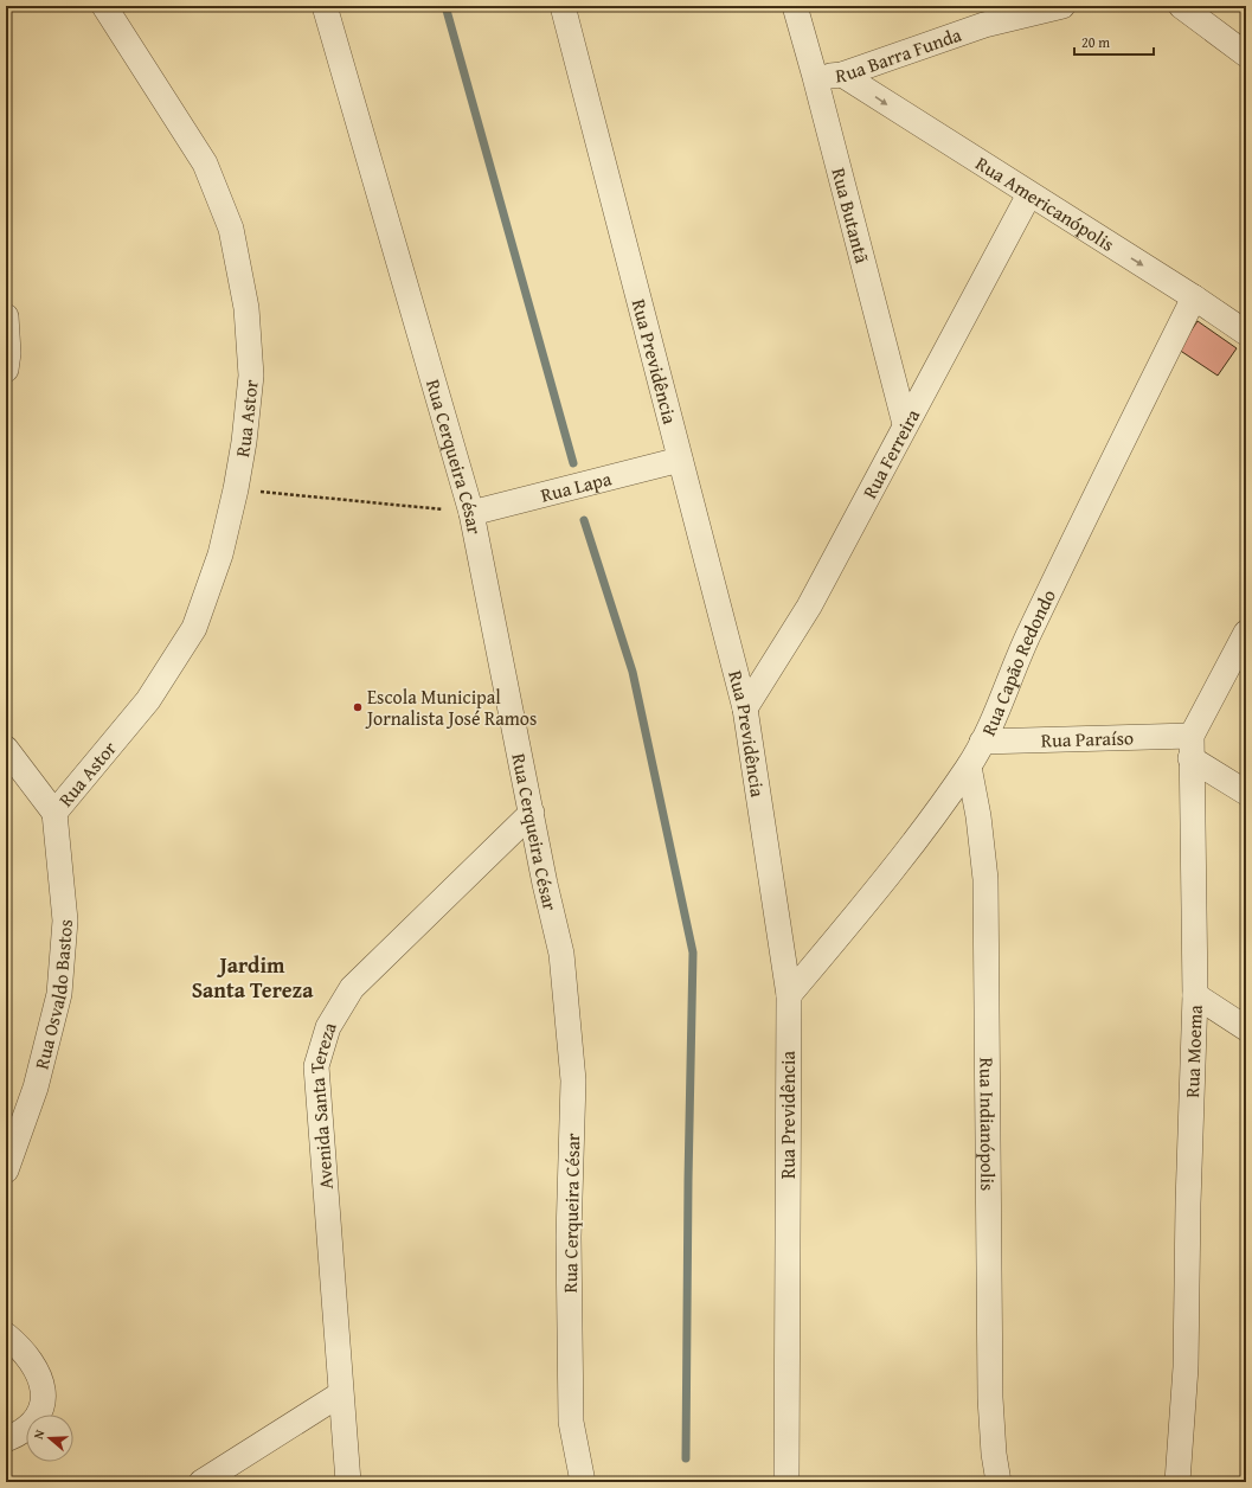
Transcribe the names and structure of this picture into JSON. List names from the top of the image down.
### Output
{
  "streets": {
    "street": [
      "Rua Barra Funda",
      "Rua Americanópolis",
      "Rua Butantã",
      "Rua Previdência",
      "Rua Astor",
      "Rua Ferreira",
      "Rua Cerqueira César",
      "Rua Lapa",
      "Rua Capão Redondo",
      "Rua Paraíso",
      "Rua Osvaldo Bastos",
      "Rua Moema",
      "Avenida Santa Tereza",
      "Rua Indianópolis"
    ]
  },
  "crossings": [
    ["Rua Barra Funda", "Rua Americanópolis"],
    ["Rua Barra Funda", "Rua Butantã"],
    ["Rua Americanópolis", "Rua Ferreira"],
    ["Rua Americanópolis", "Rua Capão Redondo"],
    ["Rua Butantã", "Rua Ferreira"],
    ["Rua Previdência", "Rua Ferreira"],
    ["Rua Previdência", "Rua Lapa"],
    ["Rua Previdência", "Rua Capão Redondo"],
    ["Rua Astor", "Rua Osvaldo Bastos"],
    ["Rua Cerqueira César", "Rua Lapa"],
    ["Rua Cerqueira César", "Avenida Santa Tereza"],
    ["Rua Capão Redondo", "Rua Paraíso"],
    ["Rua Capão Redondo", "Rua Indianópolis"],
    ["Rua Paraíso", "Rua Moema"]
  ],
  "one_way": ["Rua Americanópolis"],
  "districts": ["Jardim Santa Tereza"],
  "places": ["Escola Municipal Jornalista José Ramos"],
  "scale_bar": "20 m",
  "north": "left"
}
